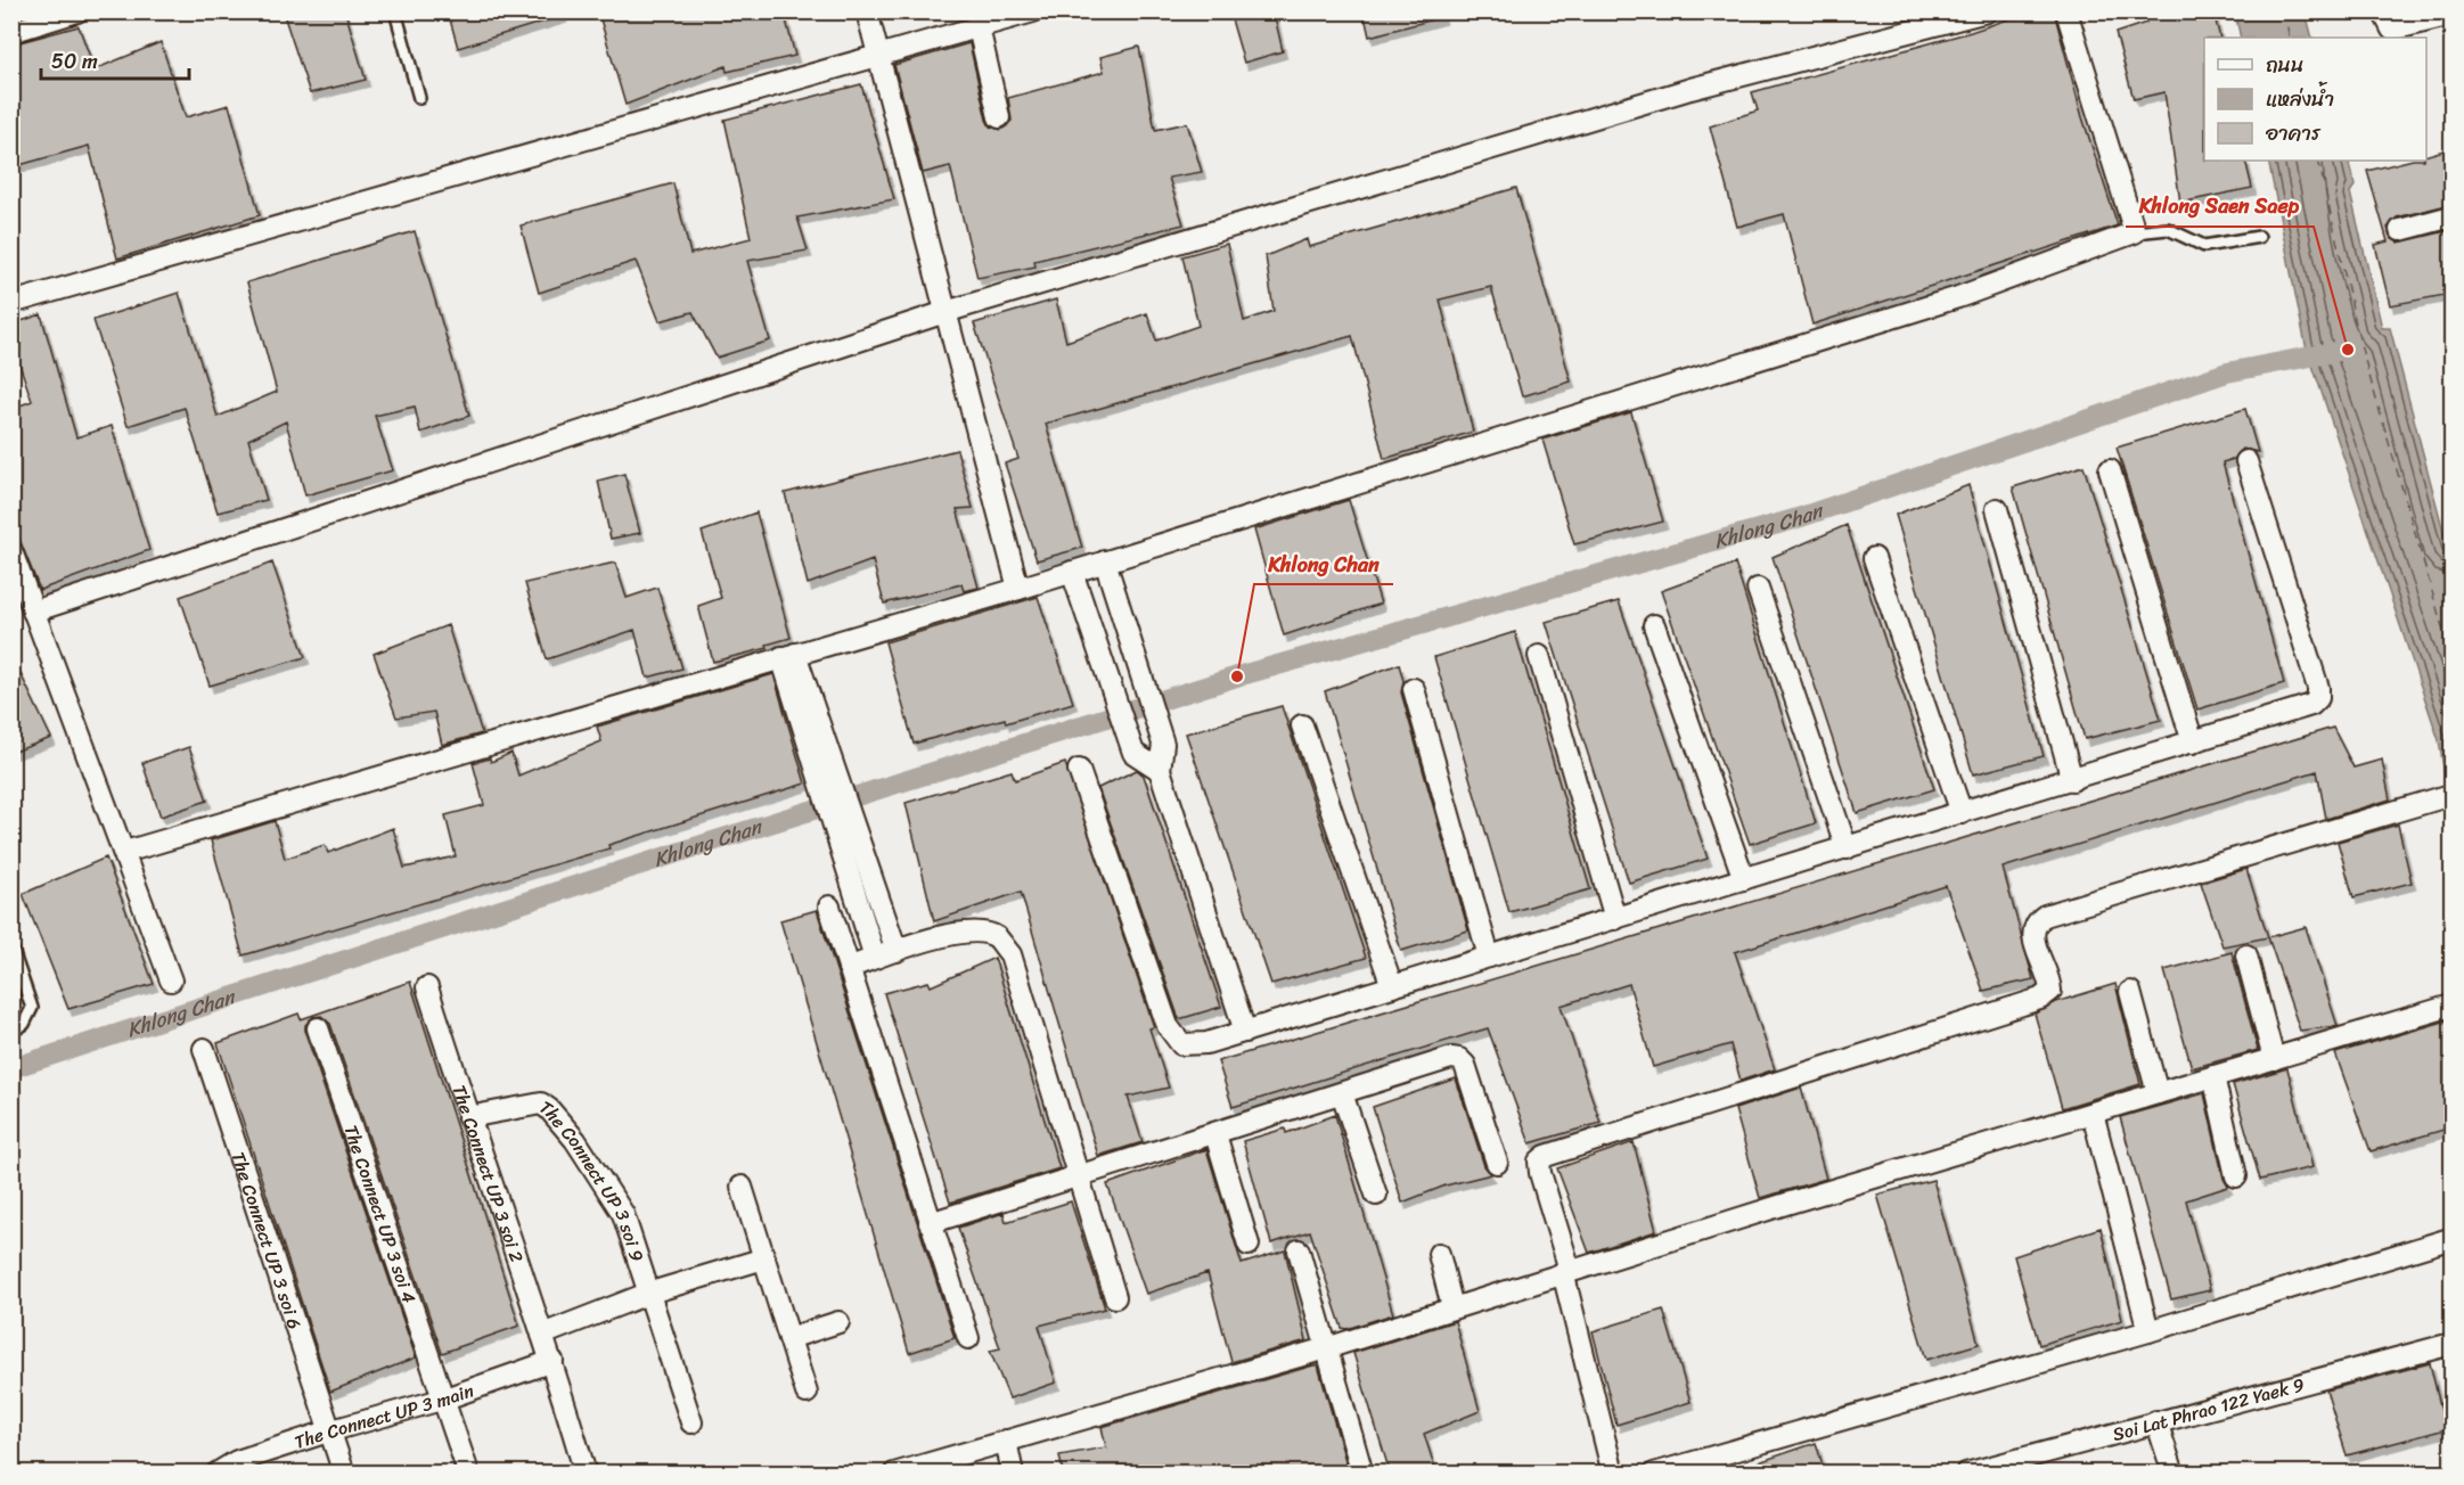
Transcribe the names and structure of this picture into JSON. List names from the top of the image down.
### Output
{
  "streets": {
    "street": [
      "The Connect UP 3 soi 2",
      "The Connect UP 3 soi 9",
      "The Connect UP 3 soi 4",
      "The Connect UP 3 soi 6",
      "Soi Lat Phrao 122 Yaek 9",
      "The Connect UP 3 main"
    ]
  },
  "crossings": [
    ["The Connect UP 3 soi 2", "The Connect UP 3 soi 9"],
    ["The Connect UP 3 soi 2", "The Connect UP 3 main"],
    ["The Connect UP 3 soi 4", "The Connect UP 3 main"],
    ["The Connect UP 3 soi 6", "The Connect UP 3 main"]
  ],
  "water": ["Khlong Chan"],
  "places": ["Khlong Saen Saep", "Khlong Chan"],
  "legend": ["ถนน", "แหล่งน้ำ", "อาคาร"],
  "scale_bar": "50 m"
}
